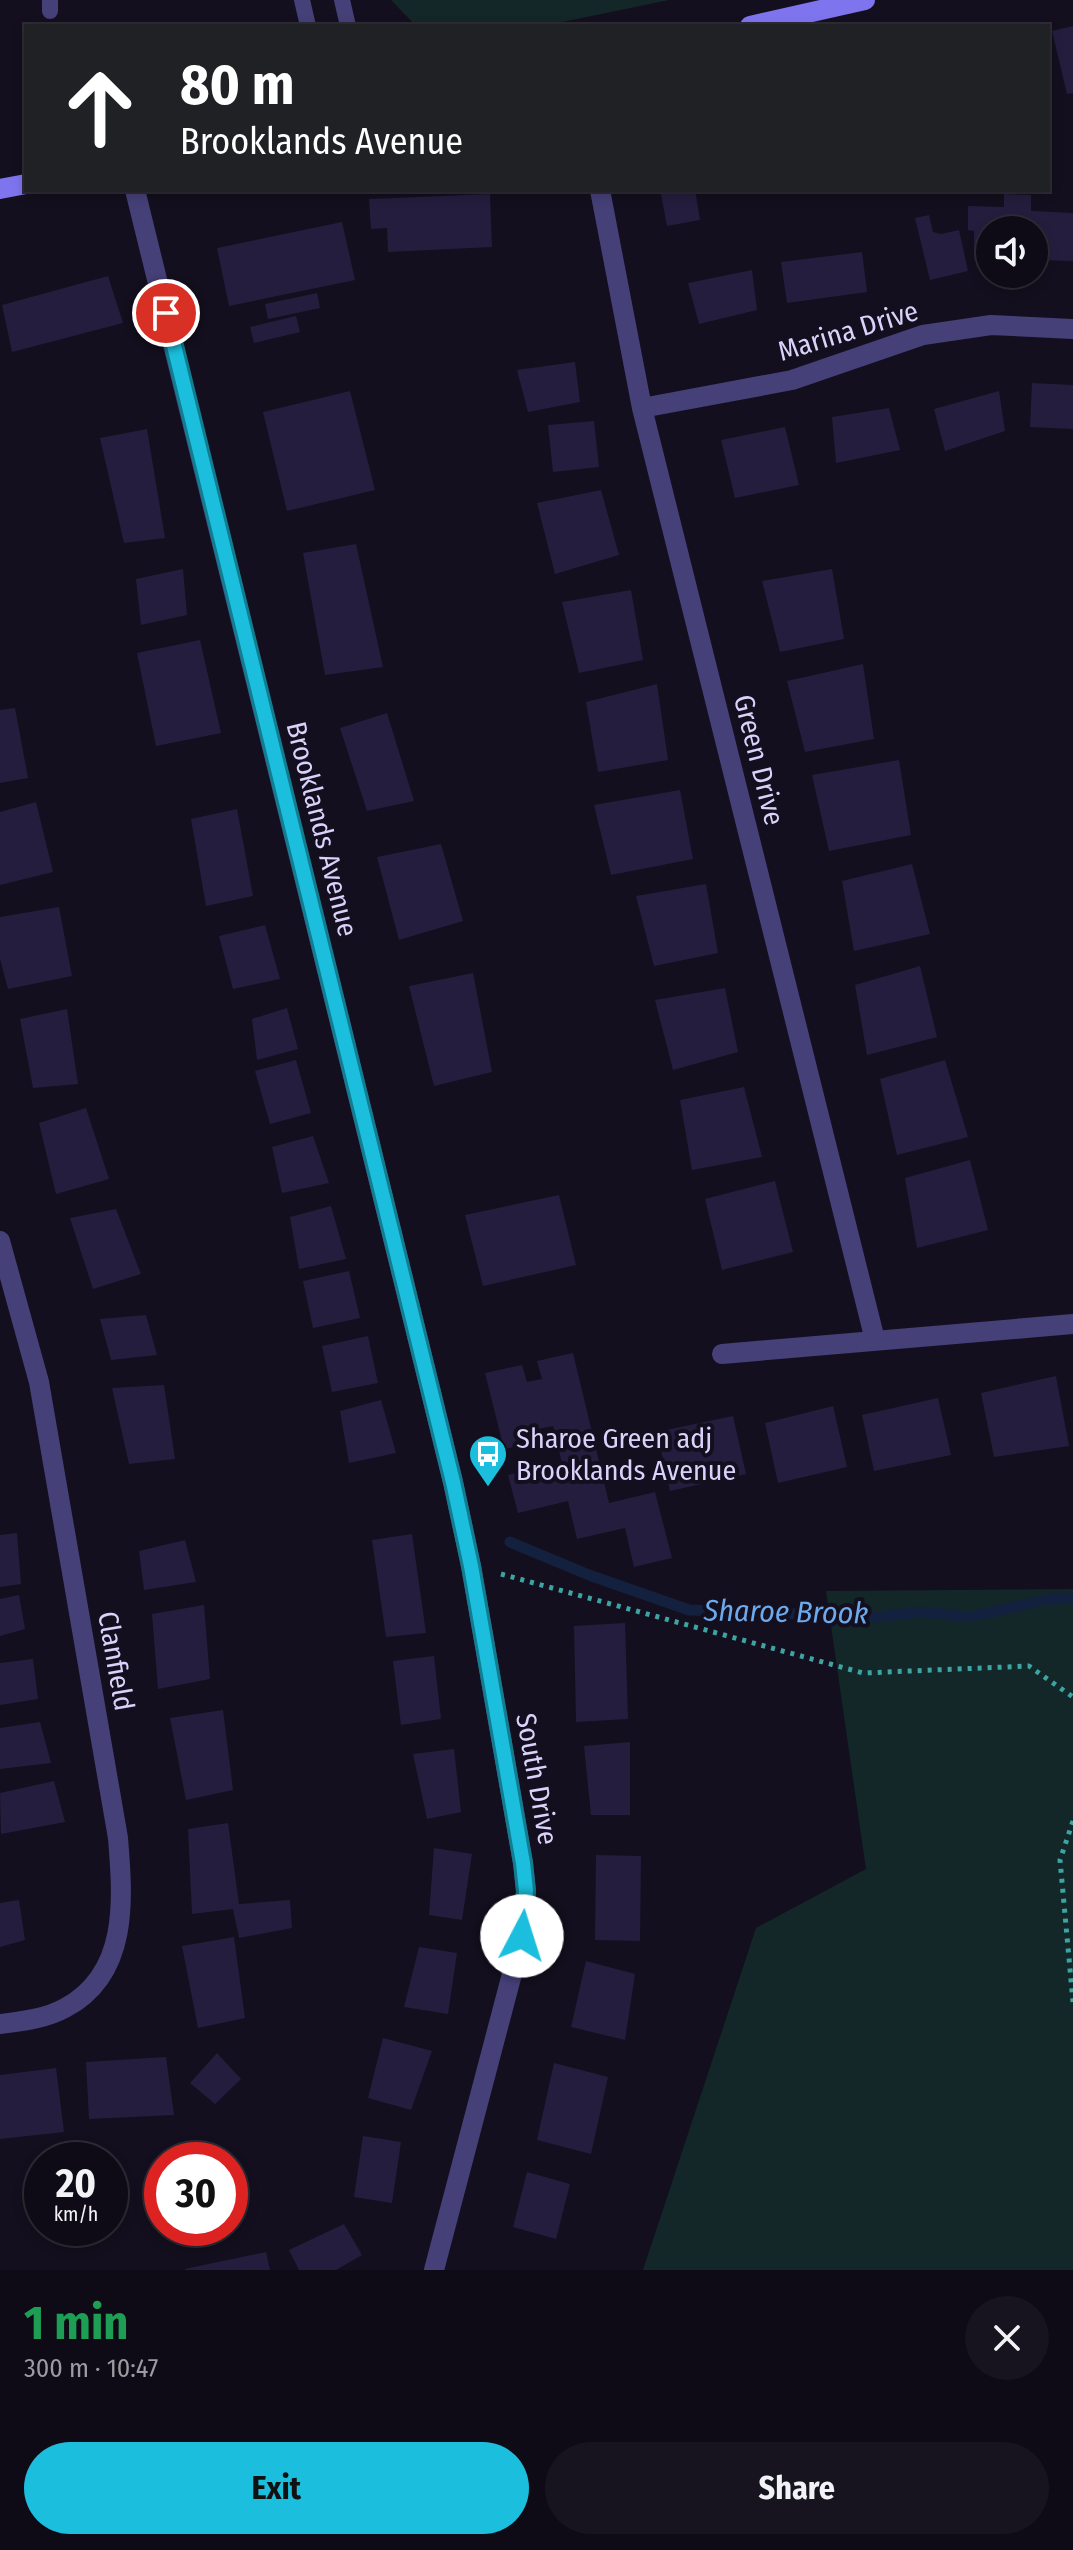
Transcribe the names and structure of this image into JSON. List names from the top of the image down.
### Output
{
  "streets": {
    "street": [
      "Marina Drive",
      "Green Drive",
      "Brooklands Avenue",
      "Clanfield",
      "South Drive"
    ]
  },
  "crossings": [
    ["Marina Drive", "Green Drive"],
    ["Brooklands Avenue", "South Drive"]
  ],
  "water": ["Sharoe Brook"],
  "places": {
    "bus stop": ["Sharoe Green adj Brooklands Avenue"]
  },
  "page": {
    "turn": ["80 m", "Brooklands Avenue"],
    "speed": "20 km/h",
    "limit": "30",
    "heading": ["1 min", "300 m · 10:47"],
    "buttons": ["Exit", "Share"]
  }
}
